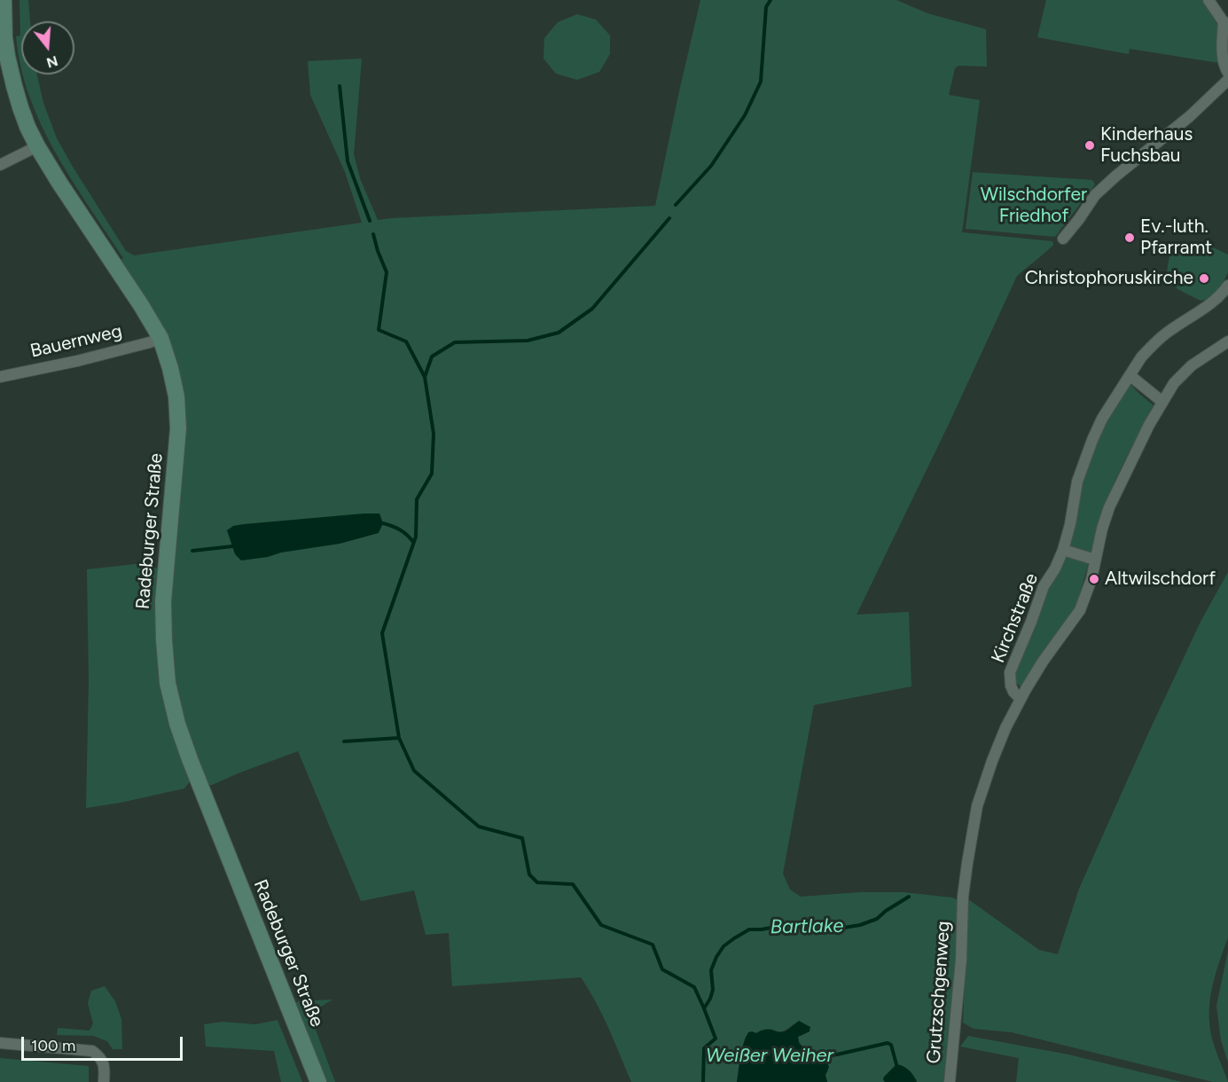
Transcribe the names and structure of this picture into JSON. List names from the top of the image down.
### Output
{
  "streets": {
    "main road": ["Radeburger Straße"],
    "street": ["Bauernweg", "Kirchstraße", "Grutzschgenweg"]
  },
  "crossings": [
    ["Bauernweg", "Radeburger Straße"],
    ["Kirchstraße", "Grutzschgenweg"]
  ],
  "water": ["Bartlake", "Weißer Weiher"],
  "parks": ["Wilschdorfer Friedhof"],
  "places": [
    "Kinderhaus Fuchsbau",
    "Ev.-luth. Pfarramt",
    "Christophoruskirche",
    "Altwilschdorf"
  ],
  "scale_bar": "100 m",
  "north": "bottom"
}
